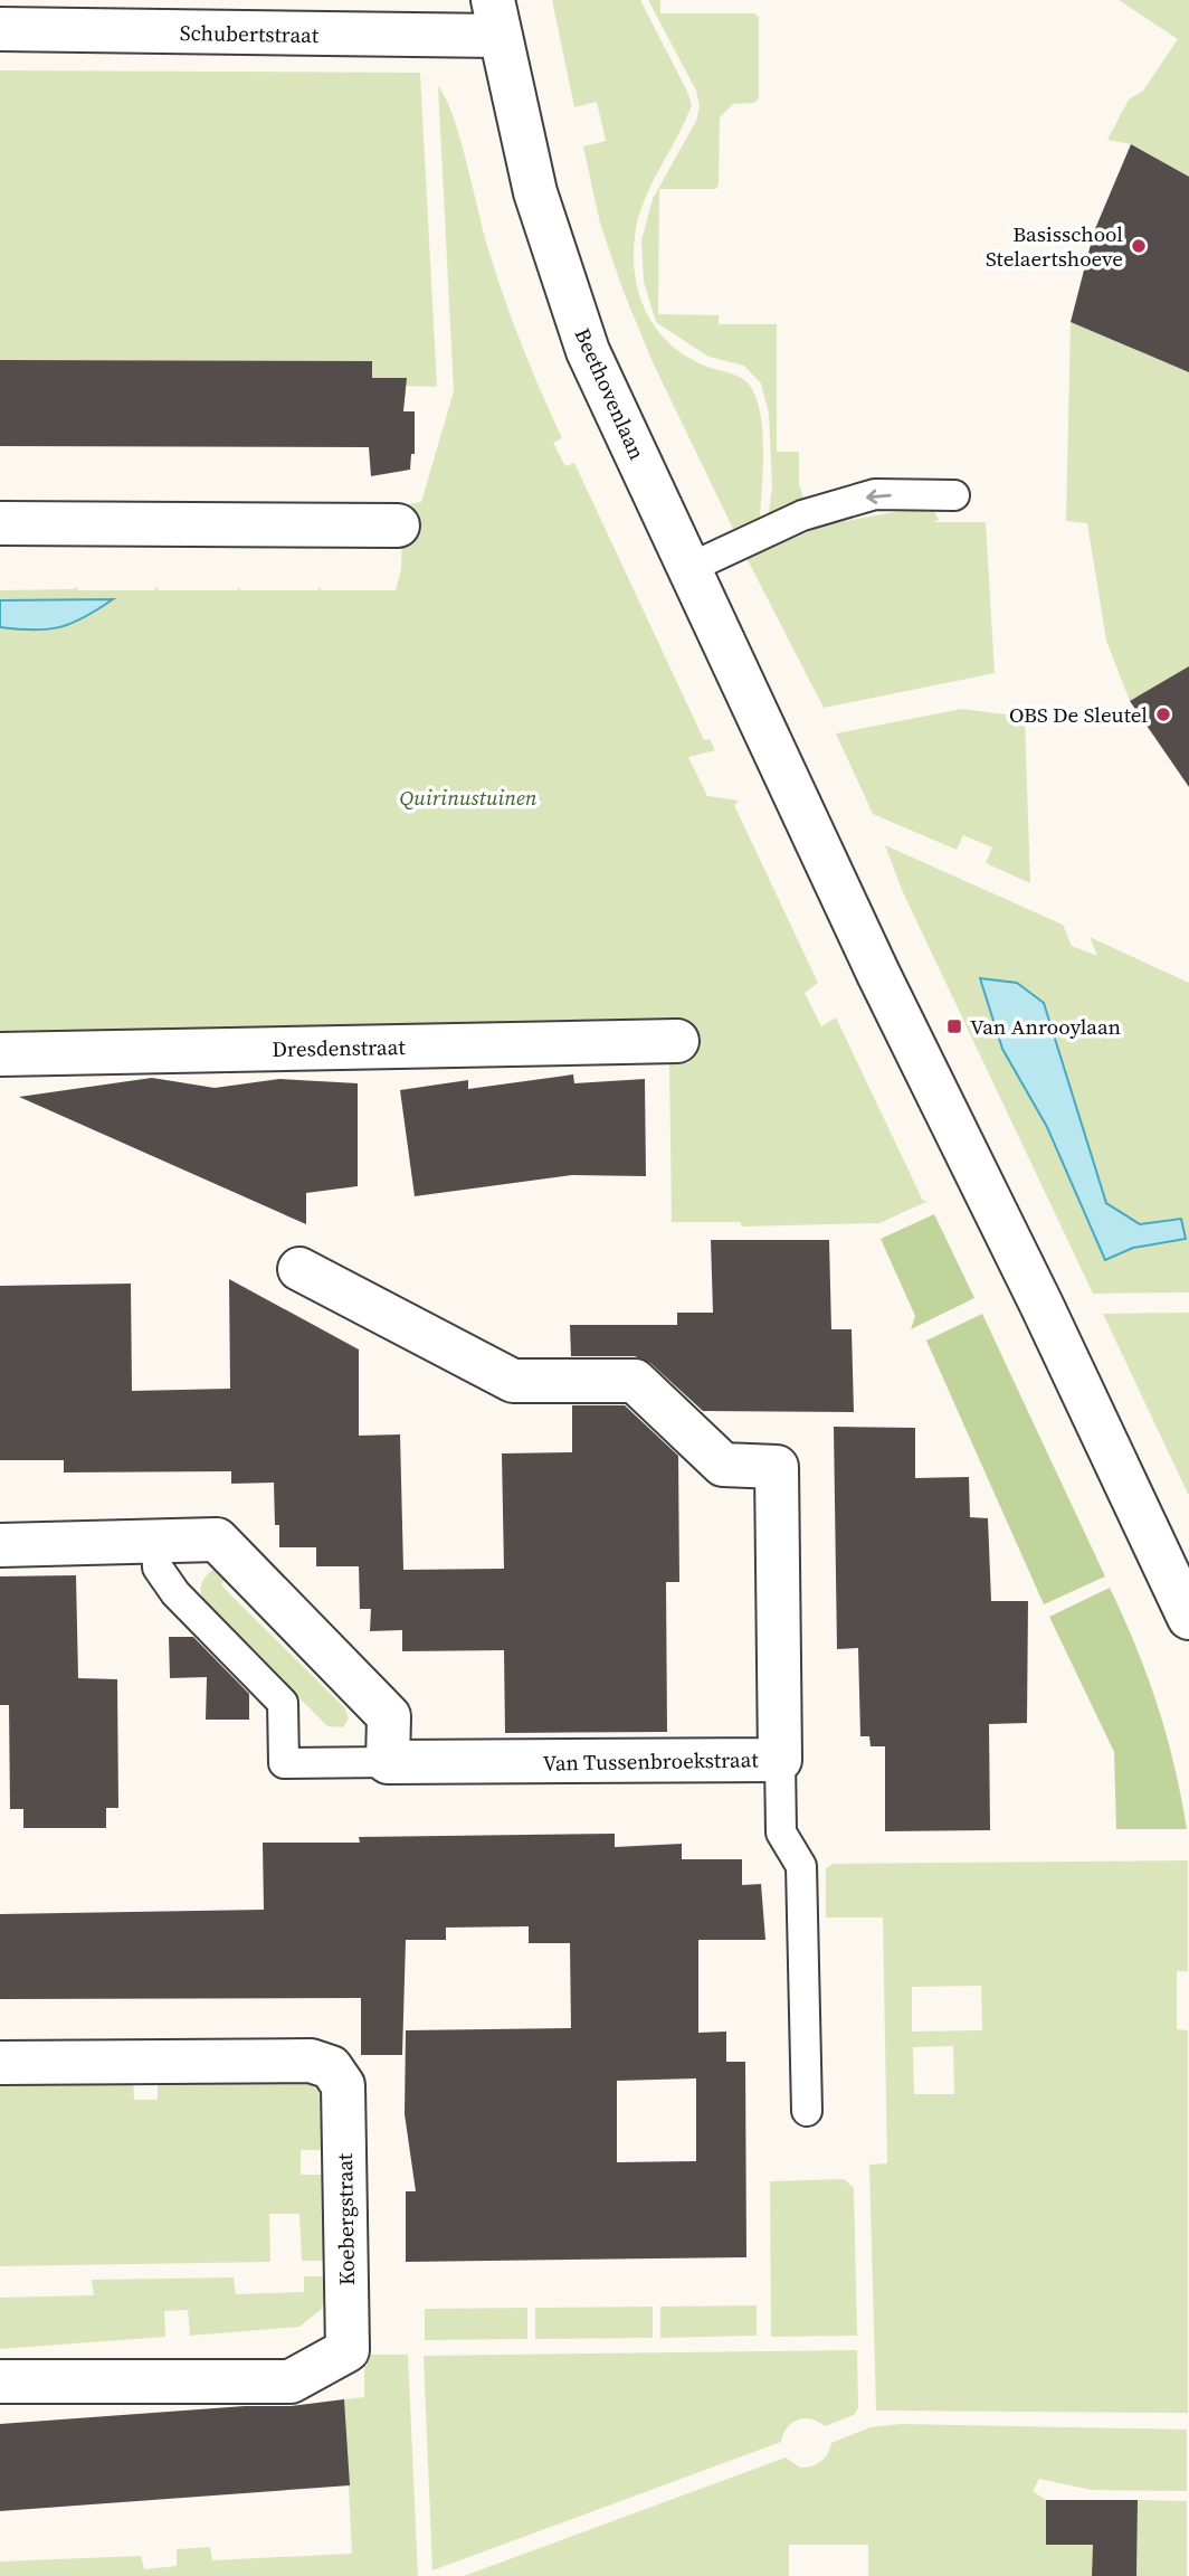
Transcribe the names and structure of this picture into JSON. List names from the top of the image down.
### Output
{
  "streets": {
    "street": [
      "Schubertstraat",
      "Beethovenlaan",
      "Dresdenstraat",
      "Van Tussenbroekstraat",
      "Koebergstraat"
    ]
  },
  "crossings": [
    ["Schubertstraat", "Beethovenlaan"]
  ],
  "parks": ["Quirinustuinen"],
  "places": {
    "other": ["Basisschool Stelaertshoeve", "OBS De Sleutel"],
    "transit": ["Van Anrooylaan"]
  }
}
